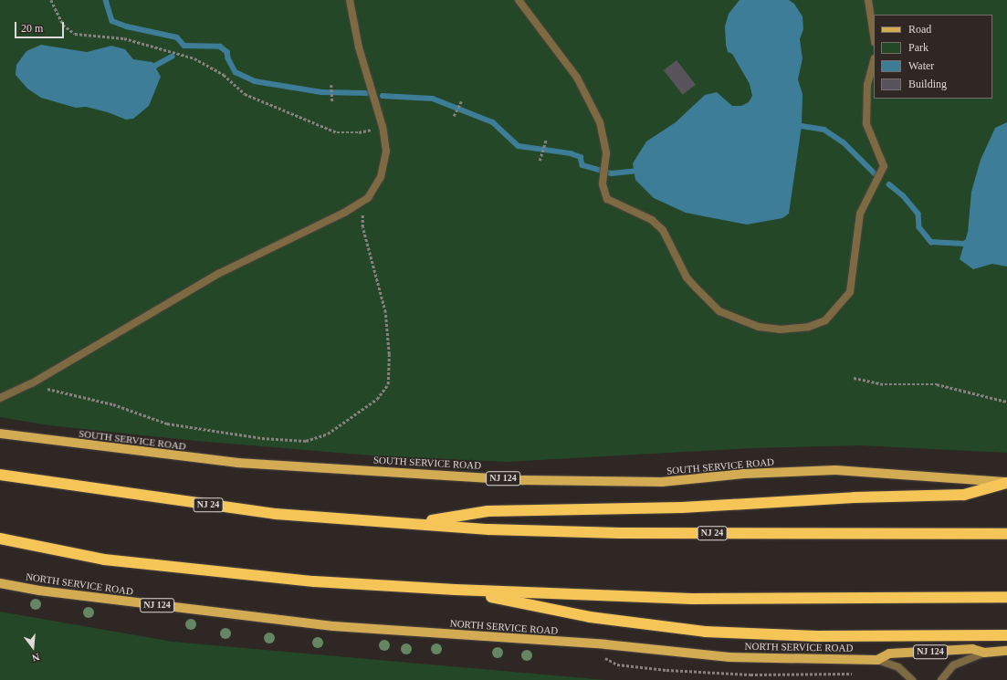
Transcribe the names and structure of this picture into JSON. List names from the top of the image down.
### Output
{
  "streets": {
    "highway": ["NJ 24"],
    "main road": ["SOUTH SERVICE ROAD", "NJ 124", "NORTH SERVICE ROAD"]
  },
  "legend": [
    "Road",
    "Park",
    "Water",
    "Building"
  ],
  "scale_bar": "20 m",
  "north": "bottom"
}
